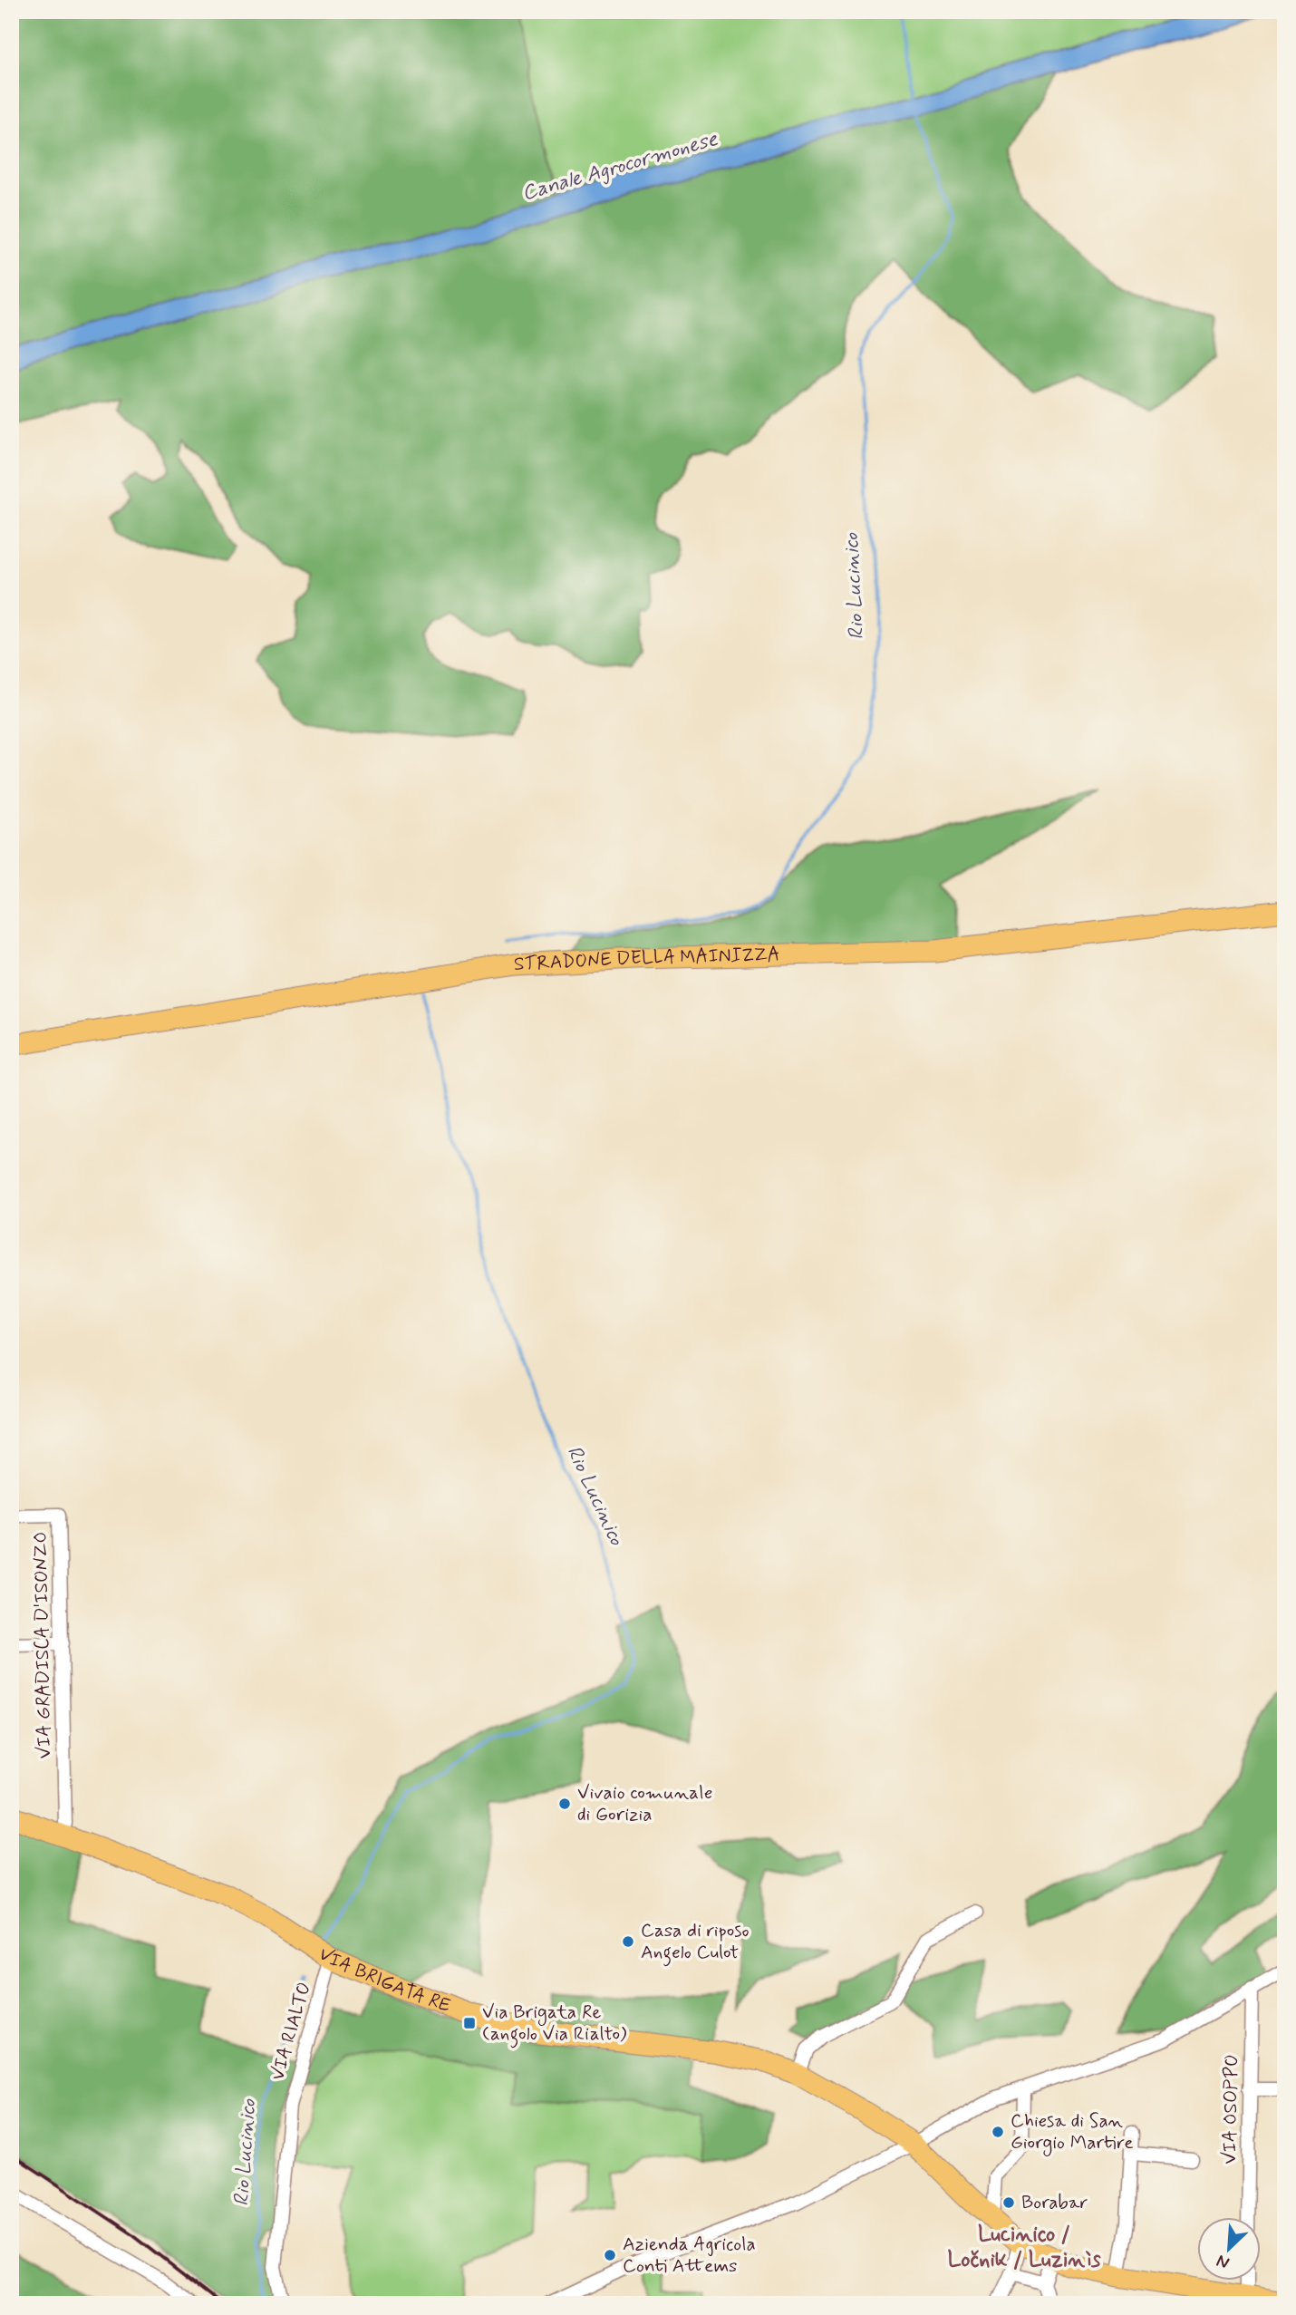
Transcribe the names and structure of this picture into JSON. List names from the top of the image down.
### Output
{
  "streets": {
    "main road": ["STRADONE DELLA MAINIZZA", "VIA BRIGATA RE"],
    "street": ["VIA GRADISCA D'ISONZO", "VIA RIALTO", "VIA OSOPPO"]
  },
  "crossings": [
    ["VIA BRIGATA RE", "VIA RIALTO"]
  ],
  "districts": ["Lucinico / Ločnik / Luzinìs"],
  "water": ["Canale Agrocormonese", "Rio Lucinico"],
  "places": {
    "other": [
      "Vivaio comunale di Gorizia",
      "Casa di riposo Angelo Culot",
      "Chiesa di San Giorgio Martire",
      "Borabar",
      "Azienda Agricola Conti Attems"
    ],
    "transit": ["Via Brigata Re (angolo Via Rialto)"]
  },
  "north": "bottom left"
}
